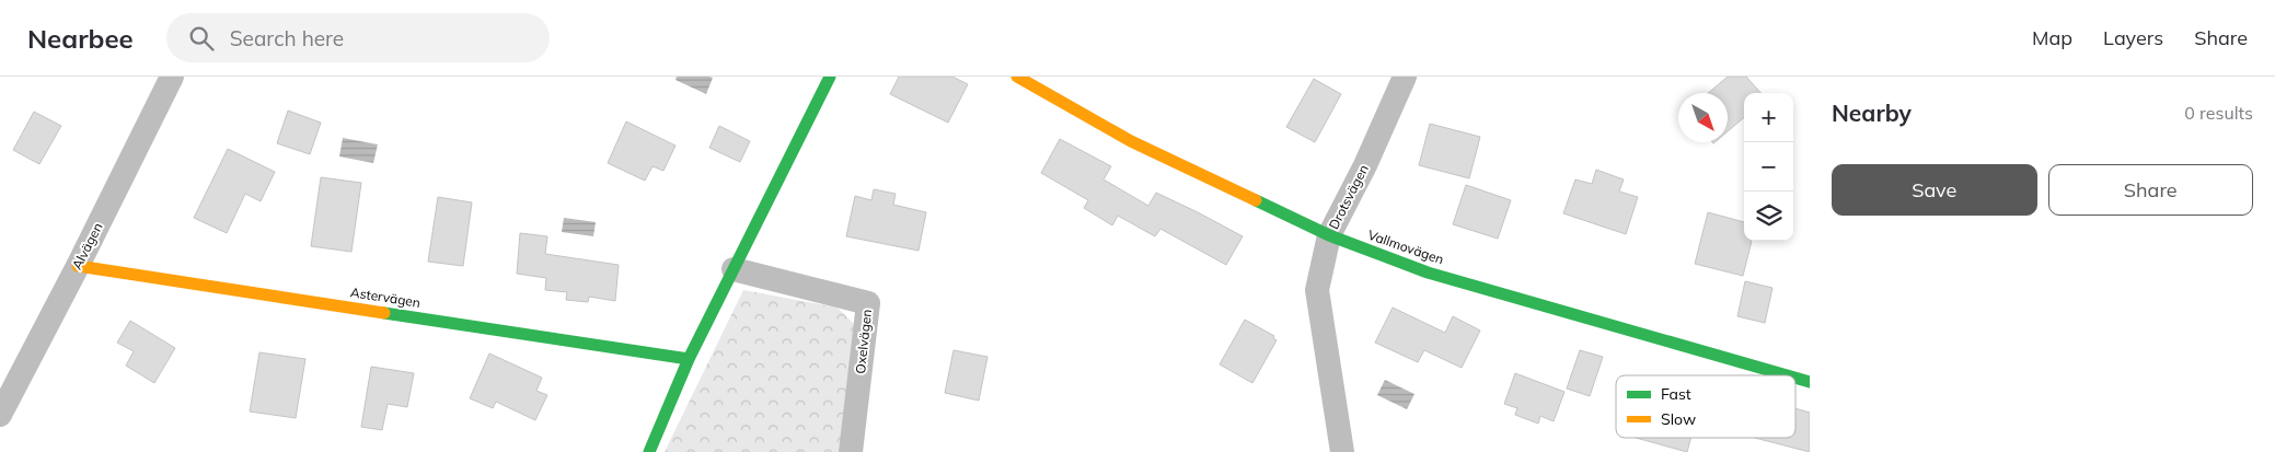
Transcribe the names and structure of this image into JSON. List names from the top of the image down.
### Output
{
  "streets": {
    "street": [
      "Drotsvägen",
      "Alvägen",
      "Vallmovägen",
      "Astervägen",
      "Oxelvägen"
    ]
  },
  "crossings": [
    ["Drotsvägen", "Vallmovägen"],
    ["Alvägen", "Astervägen"]
  ],
  "legend": ["Fast", "Slow"],
  "north": "bottom right",
  "page": {
    "header": "Nearbee",
    "search": "Search here",
    "nav": ["Map", "Layers", "Share"],
    "heading": ["Nearby", "0 results"],
    "map_buttons": ["+", "−"],
    "buttons": ["Save", "Share"]
  }
}
